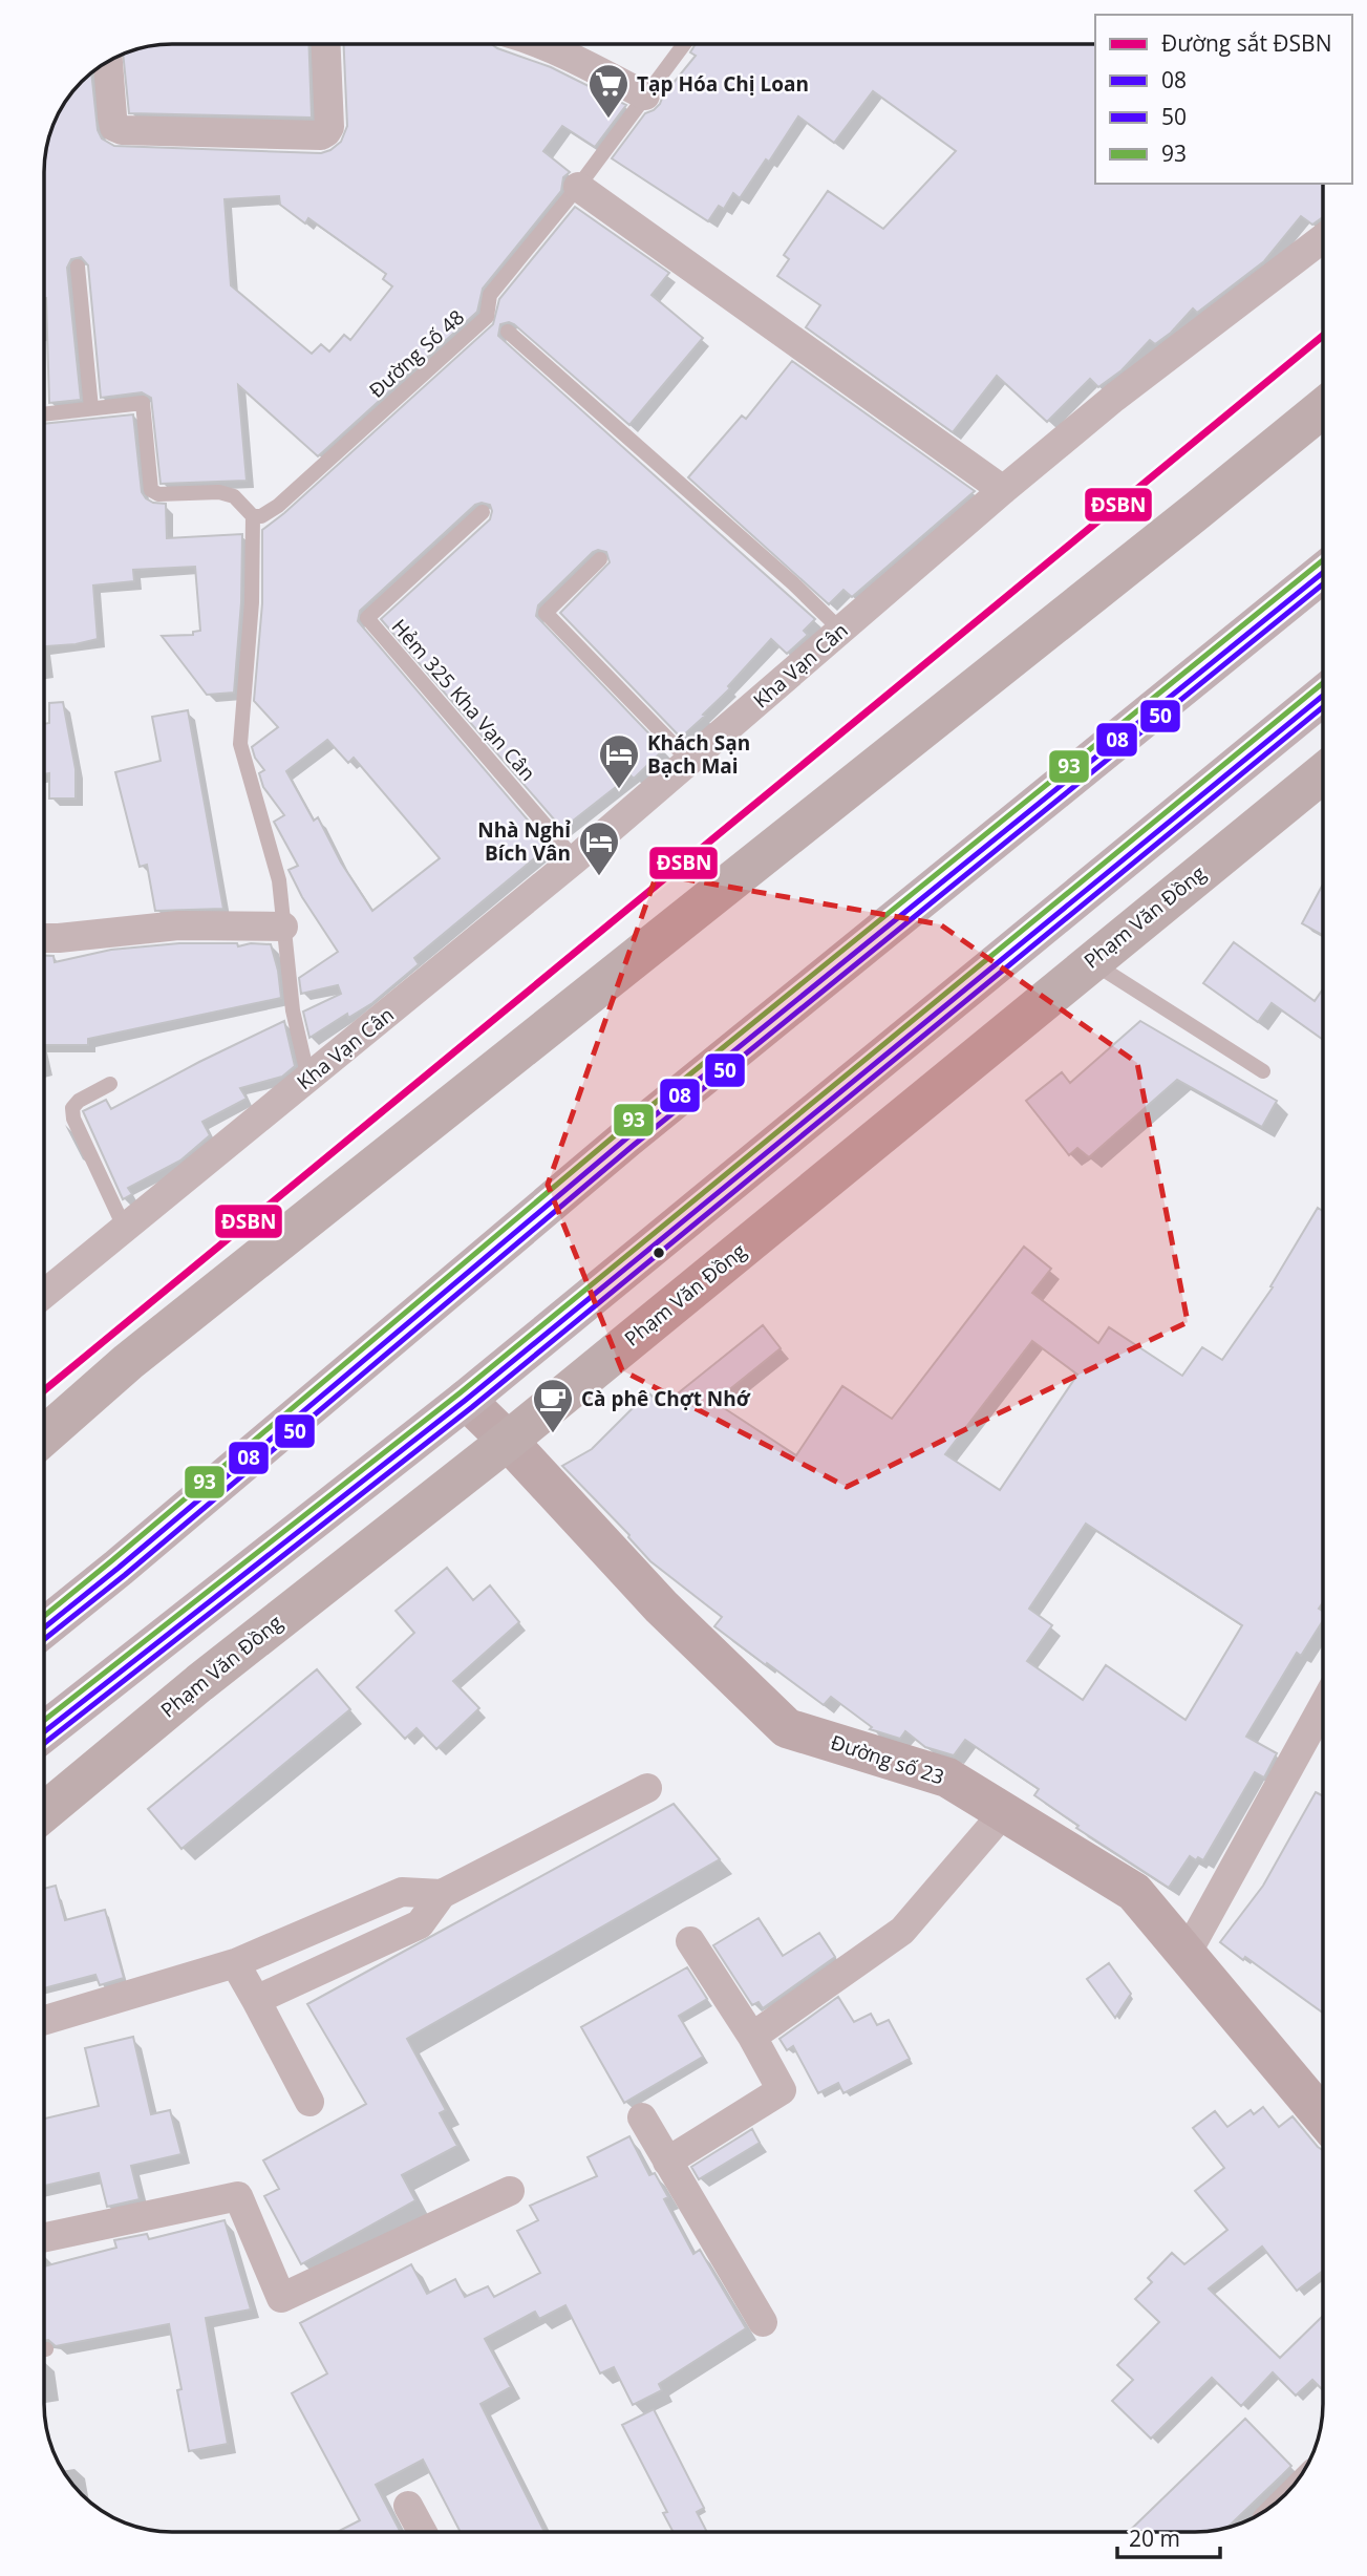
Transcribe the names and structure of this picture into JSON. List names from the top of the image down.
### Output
{
  "streets": {
    "main road": ["Phạm Văn Đồng"],
    "street": ["Kha Vạn Cân", "Đường số 23"],
    "lane": ["Đường Số 48", "Hẻm 325 Kha Vạn Cân"]
  },
  "crossings": [
    ["Kha Vạn Cân", "Hẻm 325 Kha Vạn Cân"],
    ["Phạm Văn Đồng", "Đường số 23"]
  ],
  "places": {
    "supermarket": ["Tạp Hóa Chị Loan"],
    "hotel": ["Khách Sạn Bạch Mai", "Nhà Nghỉ Bích Vân"],
    "cafe": ["Cà phê Chợt Nhớ"]
  },
  "lines": [
    "rail line ĐSBN",
    "transit line 93",
    "transit line 08",
    "transit line 50"
  ],
  "legend": [
    "Đường sắt ĐSBN",
    "08",
    "50",
    "93"
  ],
  "scale_bar": "20 m"
}
